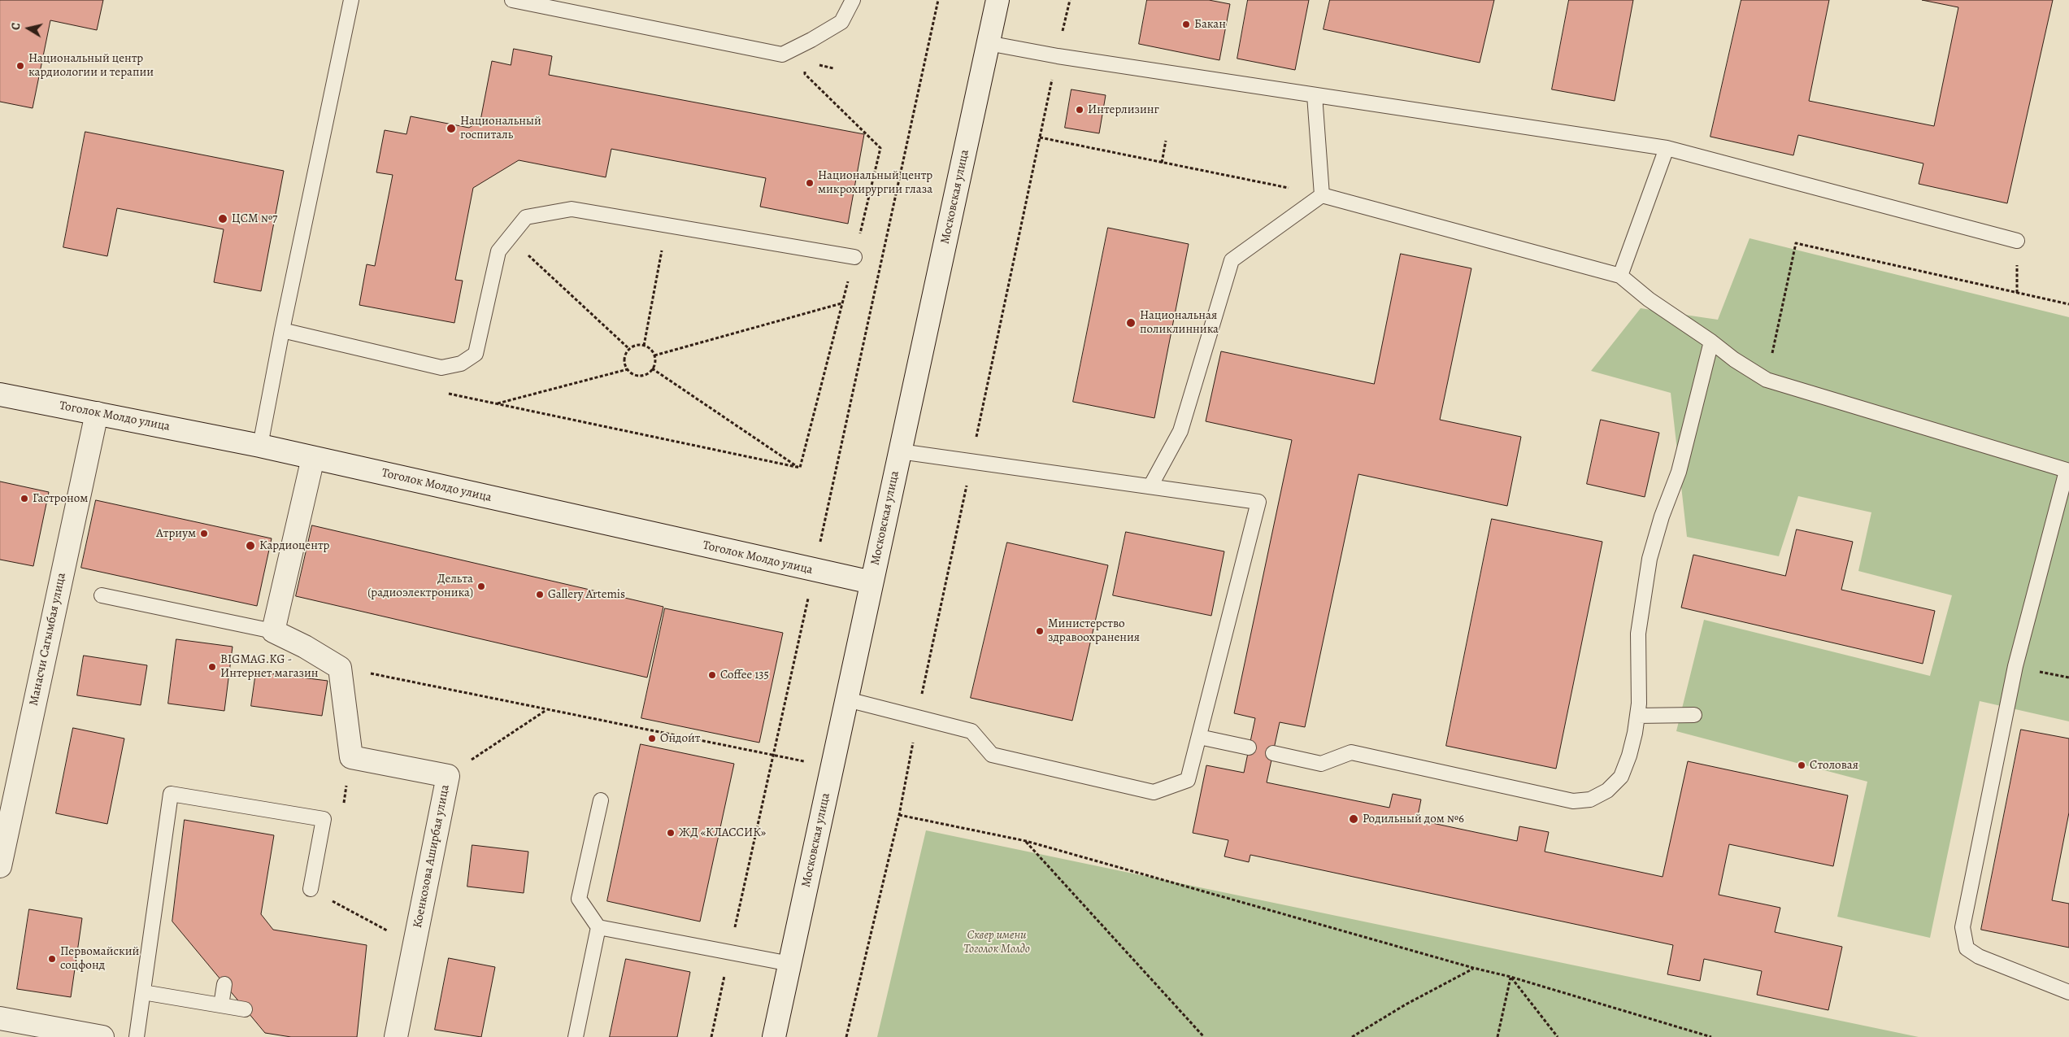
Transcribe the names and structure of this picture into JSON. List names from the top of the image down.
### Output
{
  "streets": {
    "main road": [
      "Московская улица",
      "Тоголок Молдо улица",
      "Манасчи Сагымбая улица",
      "Коенкозова Аширбая улица"
    ]
  },
  "crossings": [
    ["Московская улица", "Тоголок Молдо улица"],
    ["Тоголок Молдо улица", "Манасчи Сагымбая улица"]
  ],
  "parks": ["Сквер имени Тоголок Молдо"],
  "places": [
    "Бакан",
    "Национальный центр кардиологии и терапии",
    "Интерлизинг",
    "Национальный госпиталь",
    "Национальный центр микрохирургии глаза",
    "ЦСМ №7",
    "Национальная поликлинника",
    "Гастроном",
    "Атриум",
    "Кардиоцентр",
    "Дельта (радиоэлектроника)",
    "Gallery Artemis",
    "Министерство здравоохранения",
    "BIGMAG.KG - Интернет магазин",
    "Coffee 135",
    "Ондои́т",
    "Столовая",
    "Родильный дом №6",
    "ЖД «КЛАССИК»",
    "Первомайский соцфонд"
  ],
  "north": "left"
}
